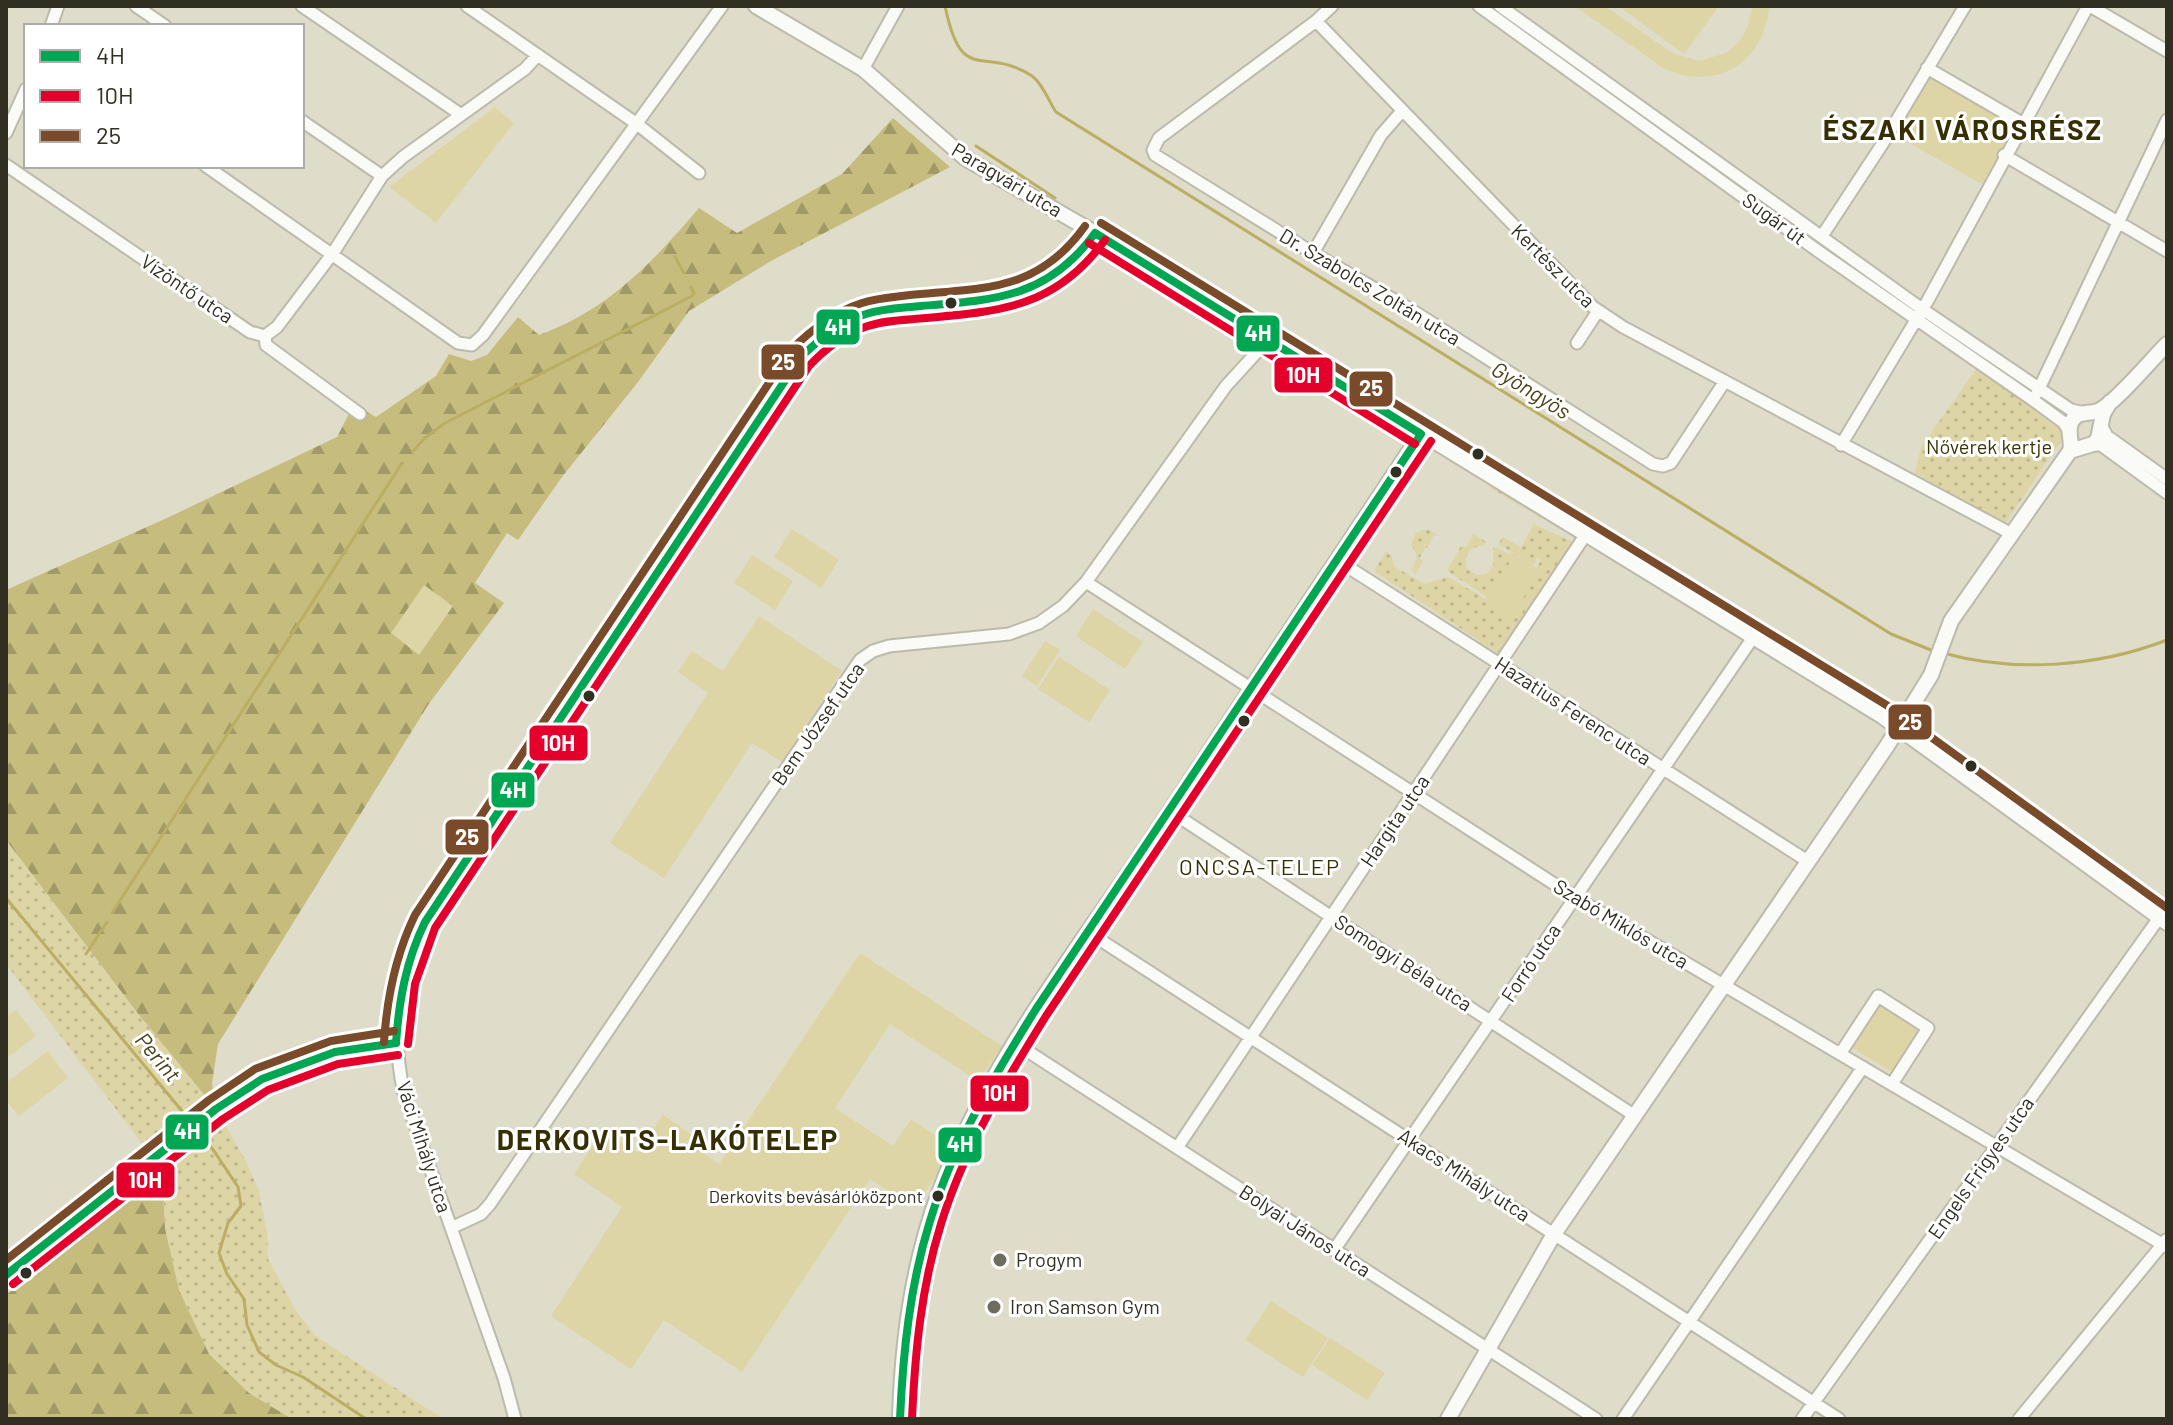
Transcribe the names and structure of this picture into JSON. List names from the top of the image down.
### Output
{
  "streets": {
    "street": [
      "Paragvári utca",
      "Sugár út",
      "Kertész utca",
      "Dr. Szabolcs Zoltán utca",
      "Vízöntő utca",
      "Hazatius Ferenc utca",
      "Bem József utca",
      "Hargita utca",
      "Szabó Miklós utca",
      "Somogyi Béla utca",
      "Forró utca",
      "Váci Mihály utca",
      "Engels Frigyes utca",
      "Akacs Mihály utca",
      "Bolyai János utca"
    ]
  },
  "crossings": [
    ["Paragvári utca", "Bem József utca"],
    ["Paragvári utca", "Hargita utca"],
    ["Paragvári utca", "Forró utca"],
    ["Paragvári utca", "Váci Mihály utca"],
    ["Paragvári utca", "Engels Frigyes utca"],
    ["Kertész utca", "Dr. Szabolcs Zoltán utca"],
    ["Hazatius Ferenc utca", "Hargita utca"],
    ["Hazatius Ferenc utca", "Forró utca"],
    ["Bem József utca", "Szabó Miklós utca"],
    ["Bem József utca", "Váci Mihály utca"],
    ["Hargita utca", "Szabó Miklós utca"],
    ["Hargita utca", "Somogyi Béla utca"],
    ["Hargita utca", "Akacs Mihály utca"],
    ["Hargita utca", "Bolyai János utca"],
    ["Szabó Miklós utca", "Forró utca"],
    ["Szabó Miklós utca", "Engels Frigyes utca"],
    ["Somogyi Béla utca", "Forró utca"],
    ["Forró utca", "Akacs Mihály utca"],
    ["Forró utca", "Bolyai János utca"],
    ["Engels Frigyes utca", "Akacs Mihály utca"]
  ],
  "districts": ["ÉSZAKI VÁROSRÉSZ", "ONCSA-TELEP", "DERKOVITS-LAKÓTELEP"],
  "water": ["Gyöngyös", "Perint"],
  "parks": ["Nővérek kertje"],
  "places": ["Derkovits bevásárlóközpont", "Progym", "Iron Samson Gym"],
  "lines": ["transit line 25", "transit line 4H", "transit line 10H"],
  "legend": ["4H", "10H", "25"]
}
